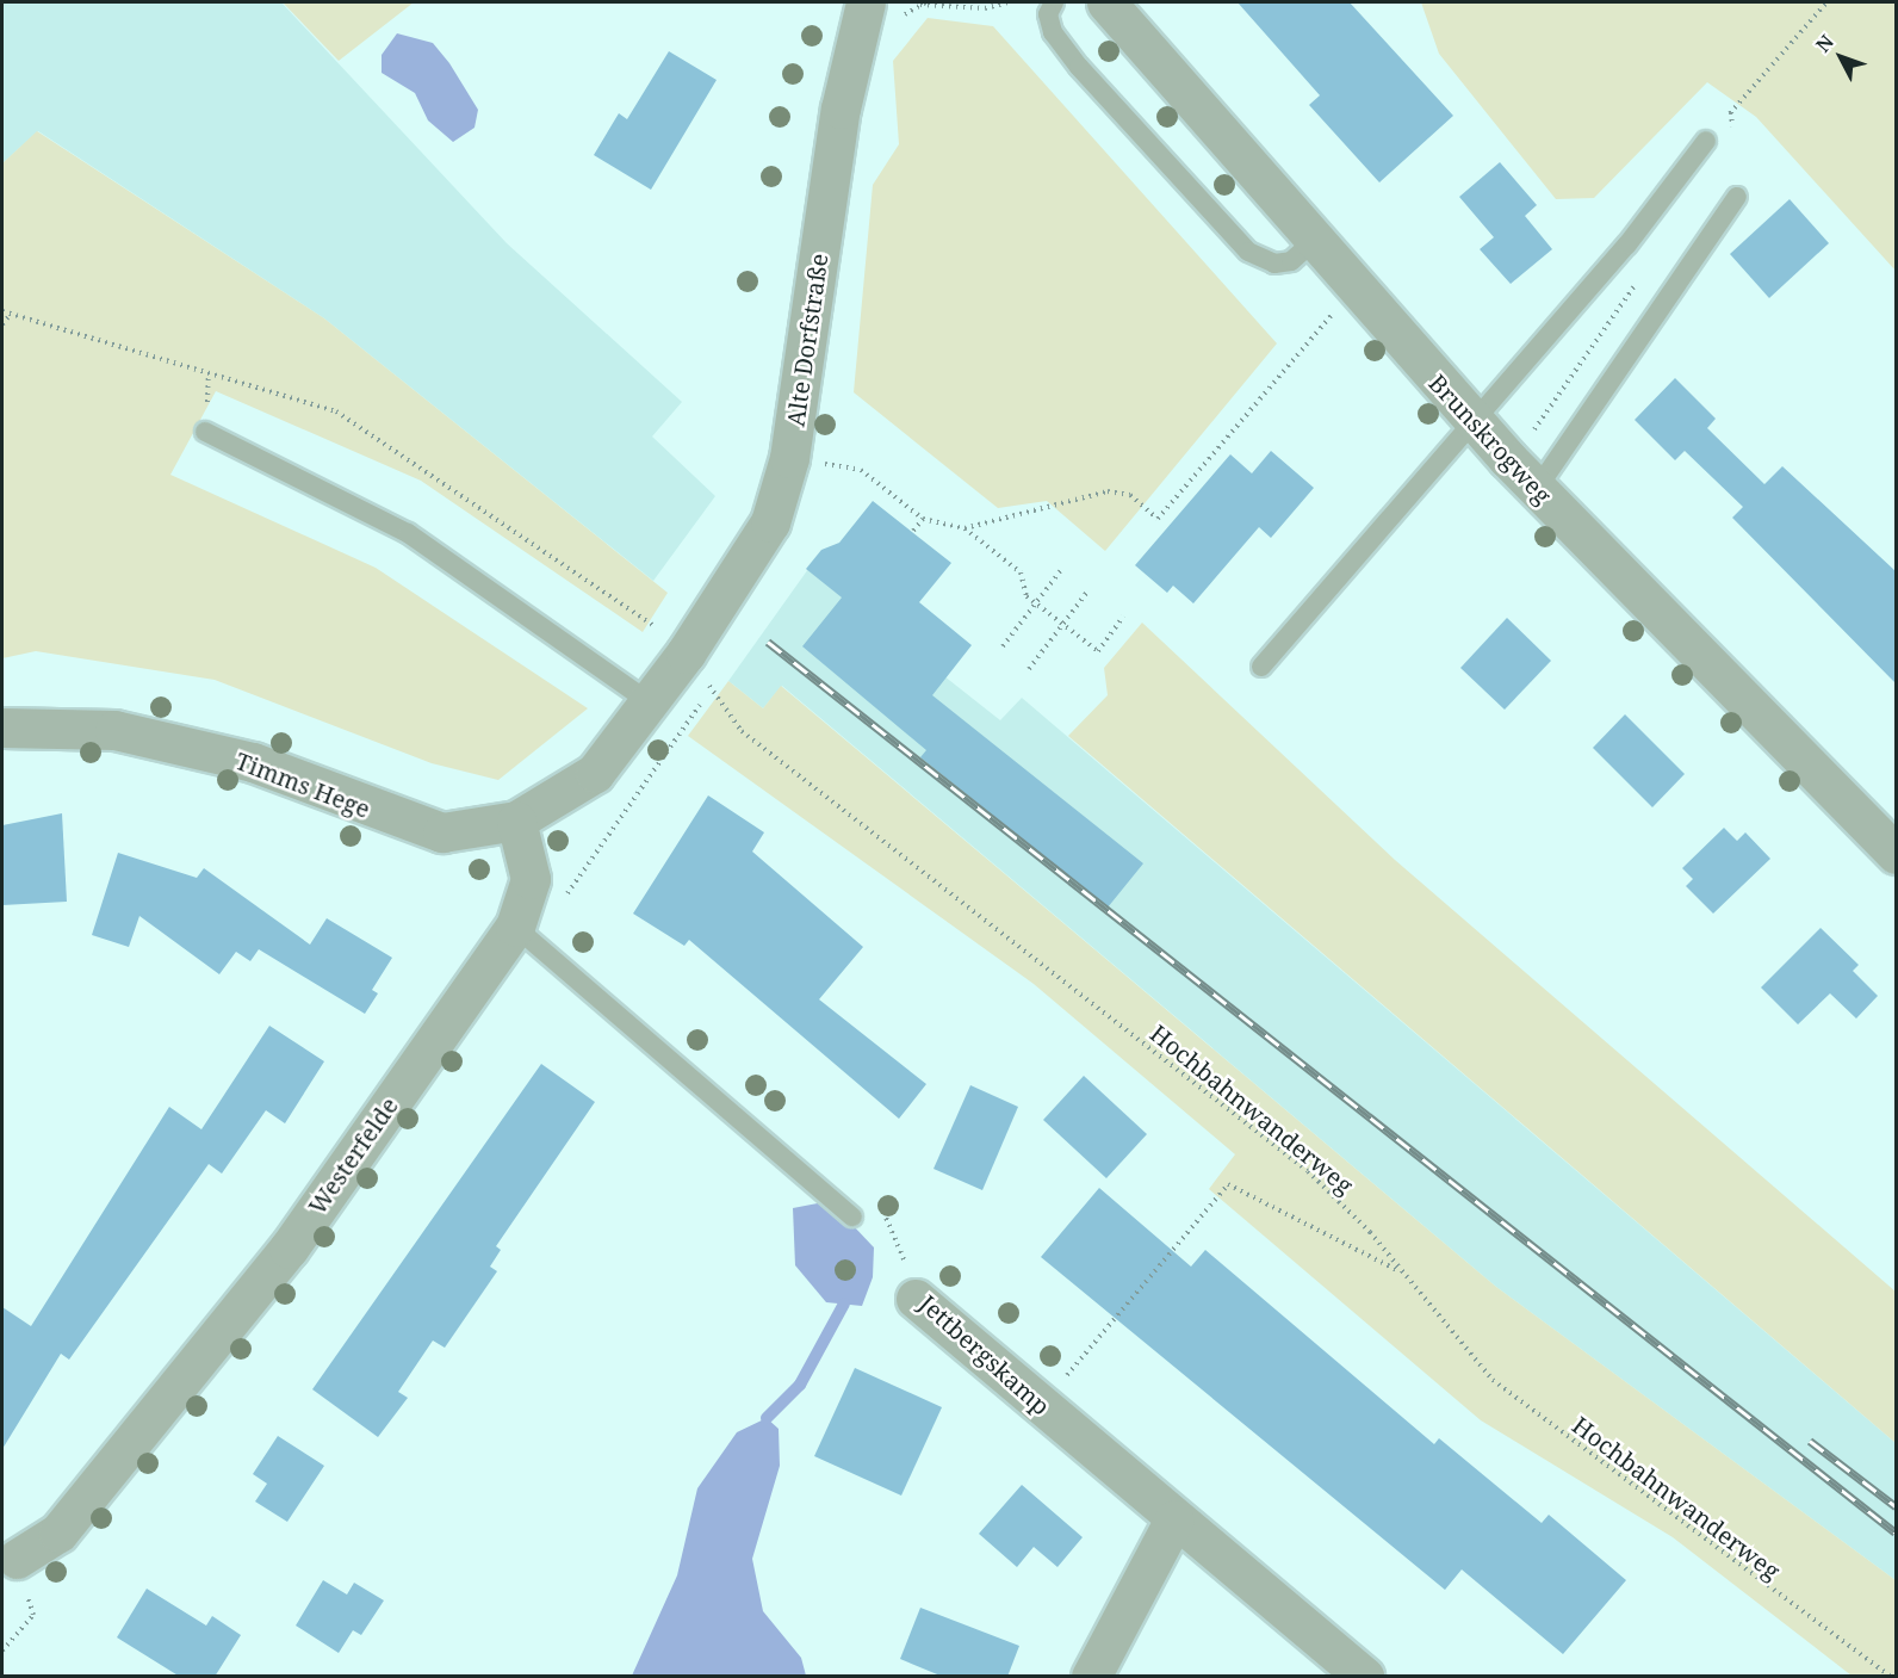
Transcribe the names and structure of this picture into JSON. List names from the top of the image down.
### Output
{
  "streets": {
    "street": [
      "Alte Dorfstraße",
      "Brunskrogweg",
      "Timms Hege",
      "Westerfelde",
      "Jettbergskamp"
    ],
    "path": ["Hochbahnwanderweg"]
  },
  "crossings": [
    ["Alte Dorfstraße", "Hochbahnwanderweg"],
    ["Timms Hege", "Westerfelde"]
  ],
  "north": "top left"
}
